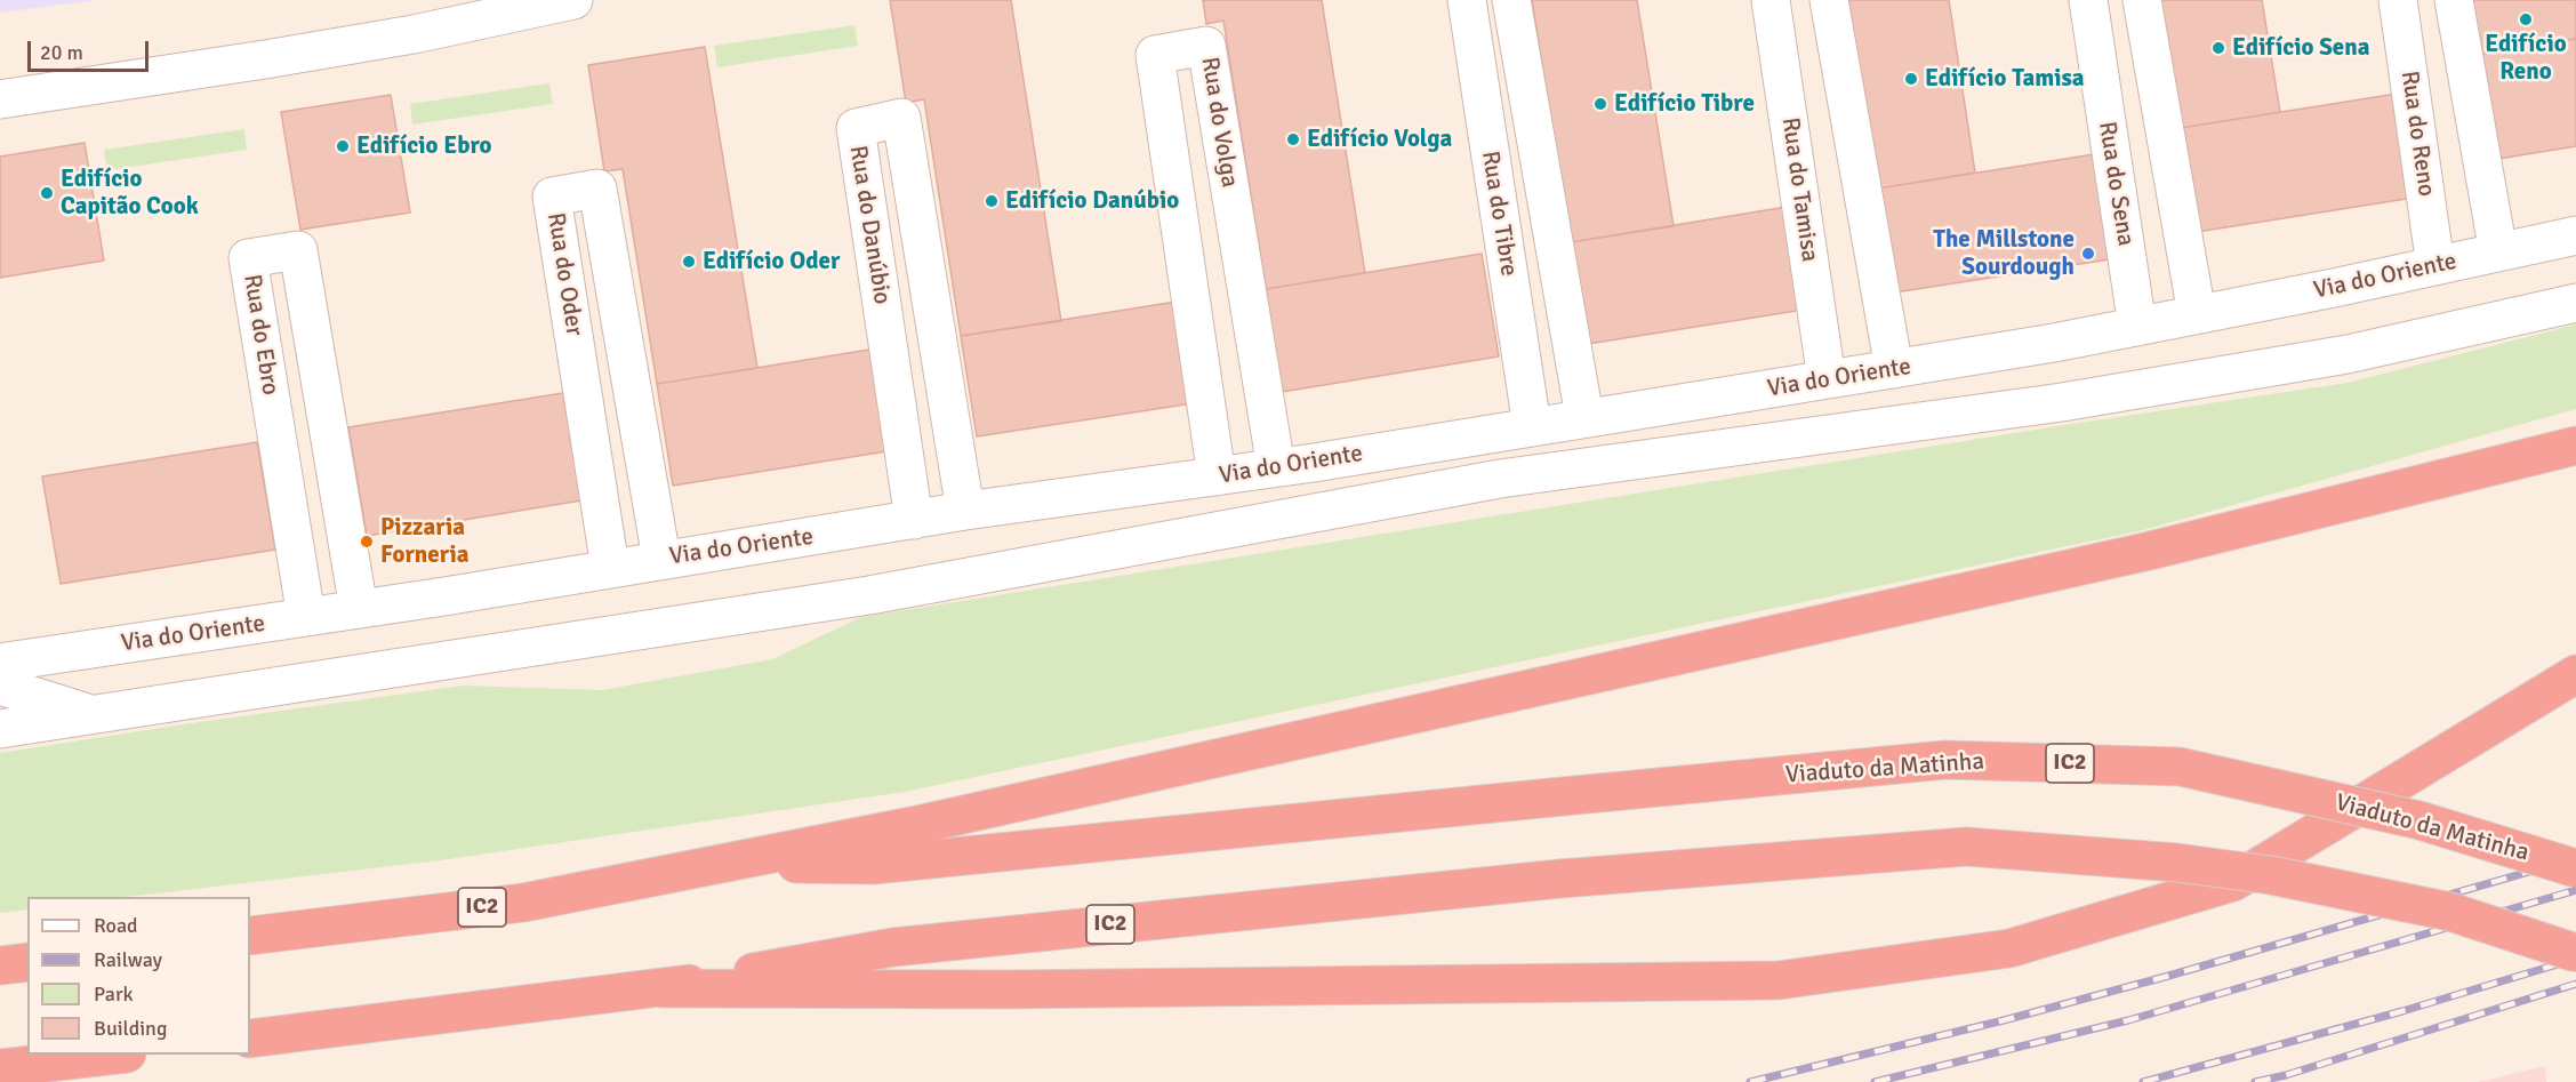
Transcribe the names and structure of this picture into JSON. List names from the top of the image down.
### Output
{
  "streets": {
    "highway": ["IC2", "Viaduto da Matinha"],
    "street": [
      "Rua do Volga",
      "Rua do Reno",
      "Rua do Sena",
      "Rua do Tamisa",
      "Rua do Tibre",
      "Rua do Danúbio",
      "Rua do Oder",
      "Via do Oriente",
      "Rua do Ebro"
    ]
  },
  "crossings": [
    ["Rua do Volga", "Via do Oriente"],
    ["Rua do Reno", "Via do Oriente"],
    ["Rua do Sena", "Via do Oriente"],
    ["Rua do Tamisa", "Via do Oriente"],
    ["Rua do Tibre", "Via do Oriente"],
    ["Rua do Danúbio", "Via do Oriente"],
    ["Rua do Oder", "Via do Oriente"],
    ["Via do Oriente", "Rua do Ebro"],
    ["IC2", "Viaduto da Matinha"]
  ],
  "places": [
    "Edifício Reno",
    "Edifício Sena",
    "Edifício Tamisa",
    "Edifício Tibre",
    "Edifício Volga",
    "Edifício Ebro",
    "Edifício Capitão Cook",
    "Edifício Danúbio",
    "The Millstone Sourdough",
    "Edifício Oder",
    "Pizzaria Forneria"
  ],
  "legend": [
    "Road",
    "Railway",
    "Park",
    "Building"
  ],
  "scale_bar": "20 m"
}
